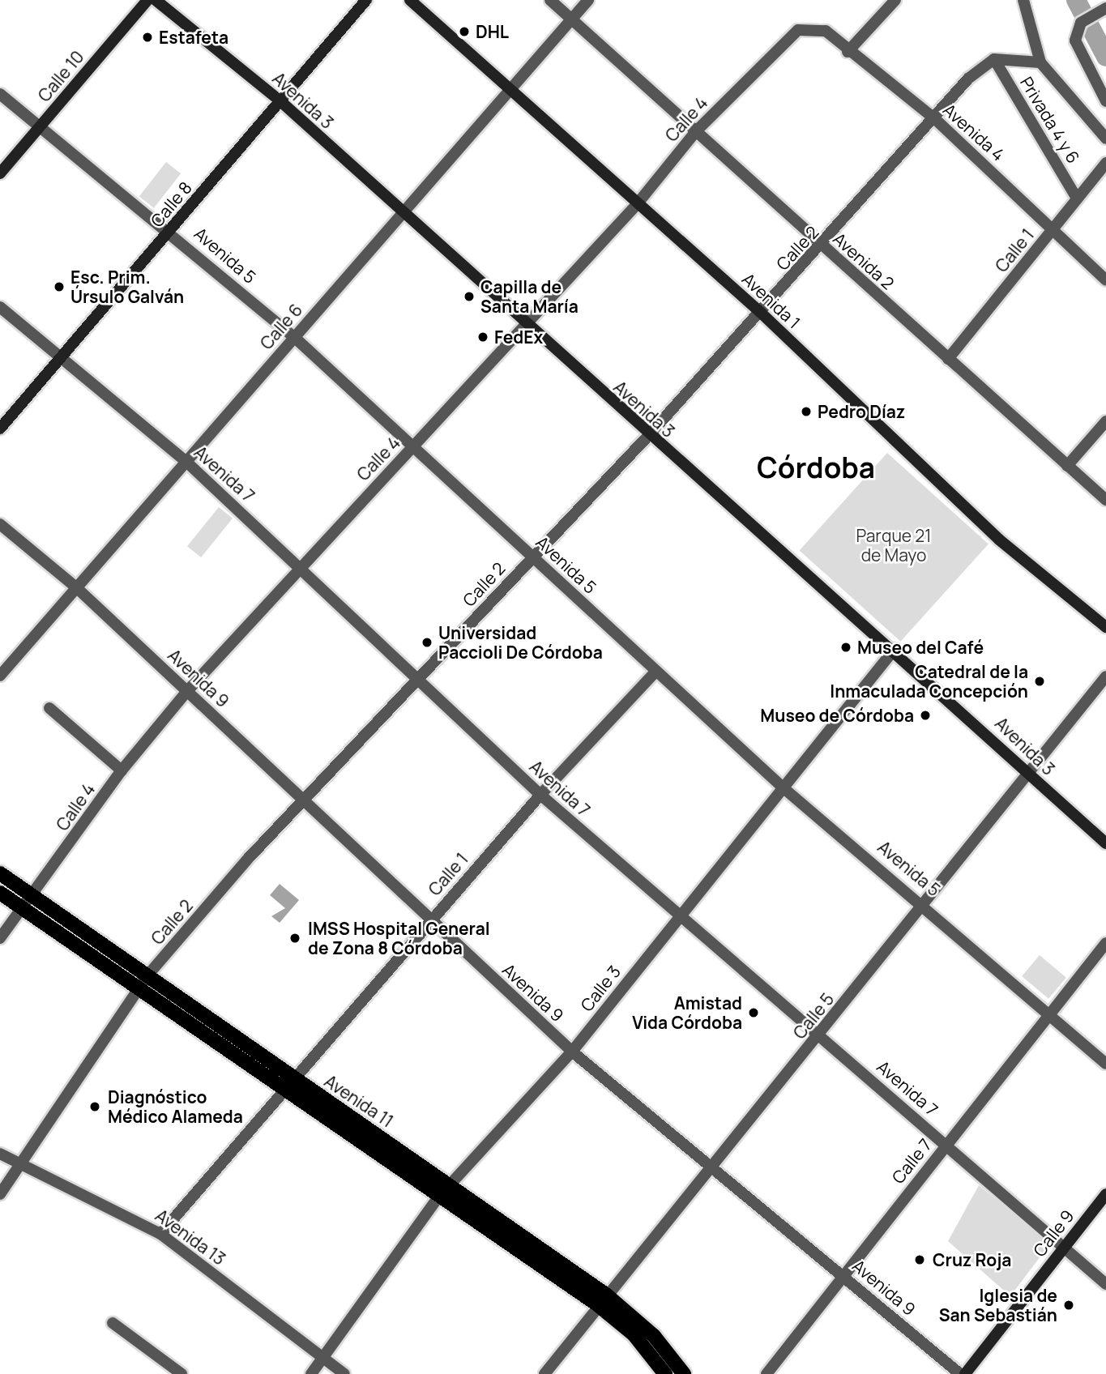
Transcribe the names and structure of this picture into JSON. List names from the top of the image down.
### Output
{
  "streets": {
    "main road": [
      "Calle 10",
      "Avenida 3",
      "Calle 8",
      "Avenida 1",
      "Avenida 11",
      "Calle 9"
    ],
    "street": [
      "Calle 4",
      "Privada 4 y 6",
      "Avenida 4",
      "Calle 2",
      "Calle 1",
      "Avenida 5",
      "Avenida 2",
      "Calle 6",
      "Avenida 7",
      "Avenida 9",
      "Calle 3",
      "Calle 5",
      "Calle 7",
      "Avenida 13"
    ]
  },
  "crossings": [
    ["Calle 10", "Avenida 5"],
    ["Avenida 3", "Calle 4"],
    ["Avenida 3", "Calle 8"],
    ["Avenida 3", "Calle 2"],
    ["Avenida 3", "Calle 6"],
    ["Avenida 3", "Calle 3"],
    ["Avenida 3", "Calle 5"],
    ["Calle 4", "Avenida 4"],
    ["Calle 4", "Avenida 5"],
    ["Calle 4", "Avenida 2"],
    ["Calle 4", "Avenida 1"],
    ["Calle 4", "Avenida 7"],
    ["Calle 4", "Avenida 9"],
    ["Calle 4", "Avenida 11"],
    ["Privada 4 y 6", "Calle 2"],
    ["Privada 4 y 6", "Calle 1"],
    ["Avenida 4", "Calle 2"],
    ["Avenida 4", "Calle 1"],
    ["Calle 8", "Avenida 5"],
    ["Calle 8", "Avenida 7"],
    ["Calle 2", "Avenida 5"],
    ["Calle 2", "Avenida 2"],
    ["Calle 2", "Avenida 1"],
    ["Calle 2", "Avenida 7"],
    ["Calle 2", "Avenida 9"],
    ["Calle 2", "Avenida 11"],
    ["Calle 2", "Avenida 13"],
    ["Calle 1", "Avenida 5"],
    ["Calle 1", "Avenida 2"],
    ["Calle 1", "Avenida 7"],
    ["Calle 1", "Avenida 9"],
    ["Calle 1", "Avenida 11"],
    ["Calle 1", "Avenida 13"],
    ["Avenida 5", "Calle 6"],
    ["Avenida 5", "Calle 3"],
    ["Avenida 5", "Calle 5"],
    ["Avenida 5", "Calle 7"],
    ["Avenida 2", "Calle 6"],
    ["Avenida 1", "Calle 6"],
    ["Calle 6", "Avenida 7"],
    ["Calle 6", "Avenida 9"],
    ["Avenida 7", "Calle 3"],
    ["Avenida 7", "Calle 5"],
    ["Avenida 7", "Calle 7"],
    ["Avenida 7", "Calle 9"],
    ["Avenida 9", "Calle 3"],
    ["Avenida 9", "Calle 5"],
    ["Avenida 9", "Calle 7"],
    ["Calle 3", "Avenida 11"],
    ["Calle 3", "Avenida 13"],
    ["Calle 5", "Avenida 11"]
  ],
  "districts": ["Córdoba"],
  "parks": ["Parque 21 de Mayo"],
  "places": [
    "DHL",
    "Estafeta",
    "Esc. Prim. Úrsulo Galván",
    "Capilla de Santa María",
    "FedEx",
    "Pedro Díaz",
    "Universidad Paccioli De Córdoba",
    "Museo del Café",
    "Catedral de la Inmaculada Concepción",
    "Museo de Córdoba",
    "IMSS Hospital General de Zona 8 Córdoba",
    "Amistad Vida Córdoba",
    "Diagnóstico Médico Alameda",
    "Cruz Roja",
    "Iglesia de San Sebastián"
  ]
}
